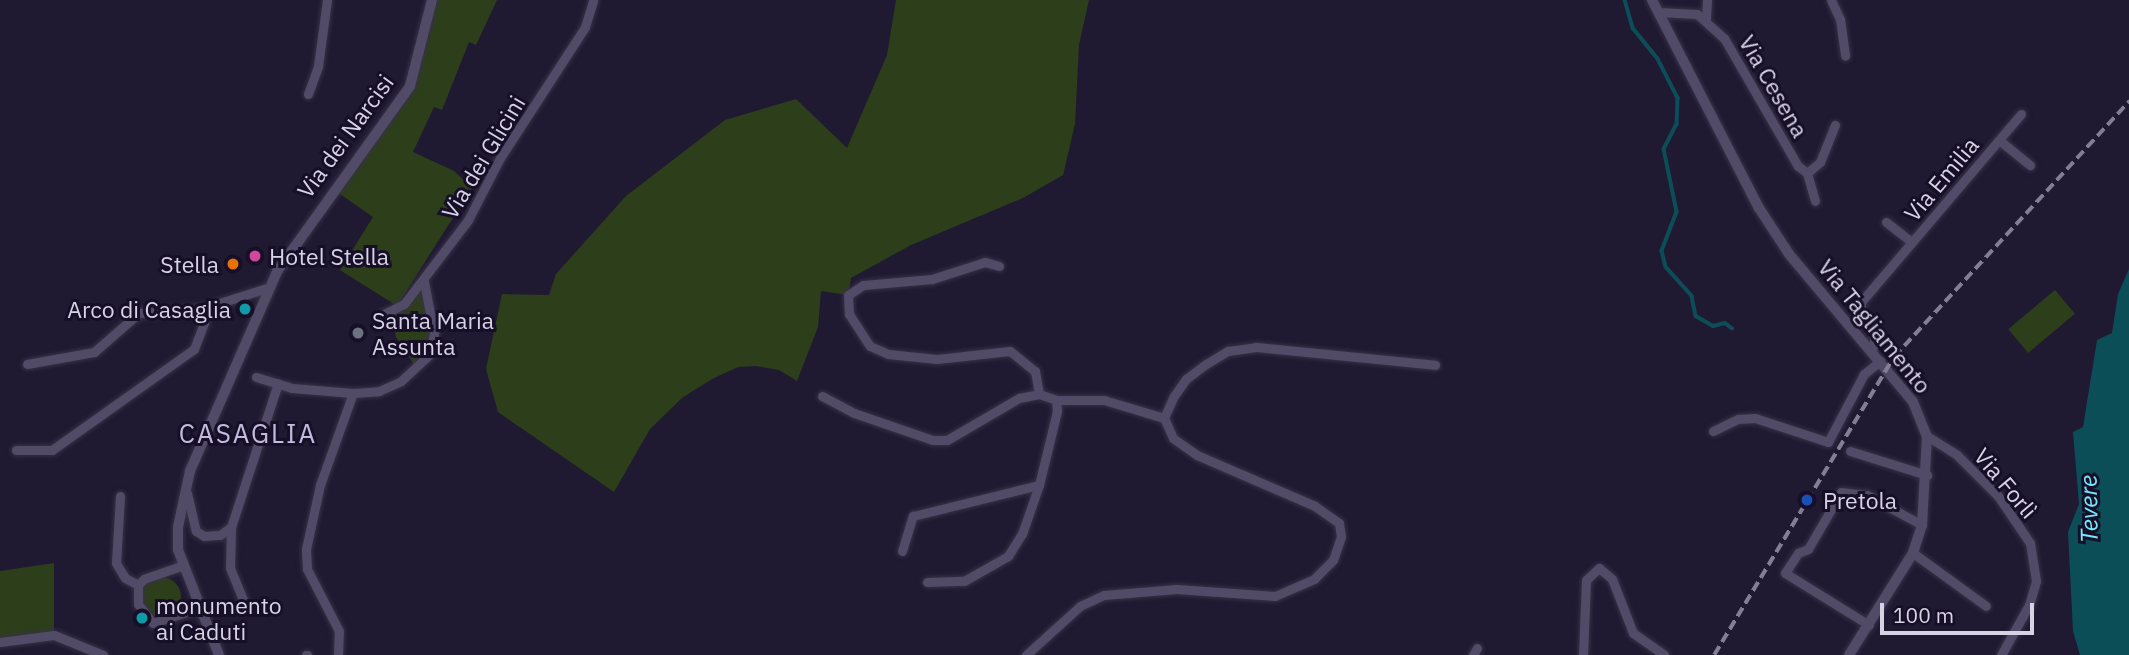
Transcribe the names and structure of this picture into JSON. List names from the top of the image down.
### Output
{
  "streets": {
    "street": [
      "Via Cesena",
      "Via dei Narcisi",
      "Via dei Glicini",
      "Via Emilia",
      "Via Tagliamento",
      "Via Forlì"
    ]
  },
  "crossings": [
    ["Via Emilia", "Via Tagliamento"],
    ["Via Tagliamento", "Via Forlì"]
  ],
  "districts": ["CASAGLIA"],
  "water": ["Tevere"],
  "places": [
    "Hotel Stella",
    "Stella",
    "Arco di Casaglia",
    "Santa Maria Assunta",
    "Pretola",
    "monumento ai Caduti"
  ],
  "scale_bar": "100 m"
}
